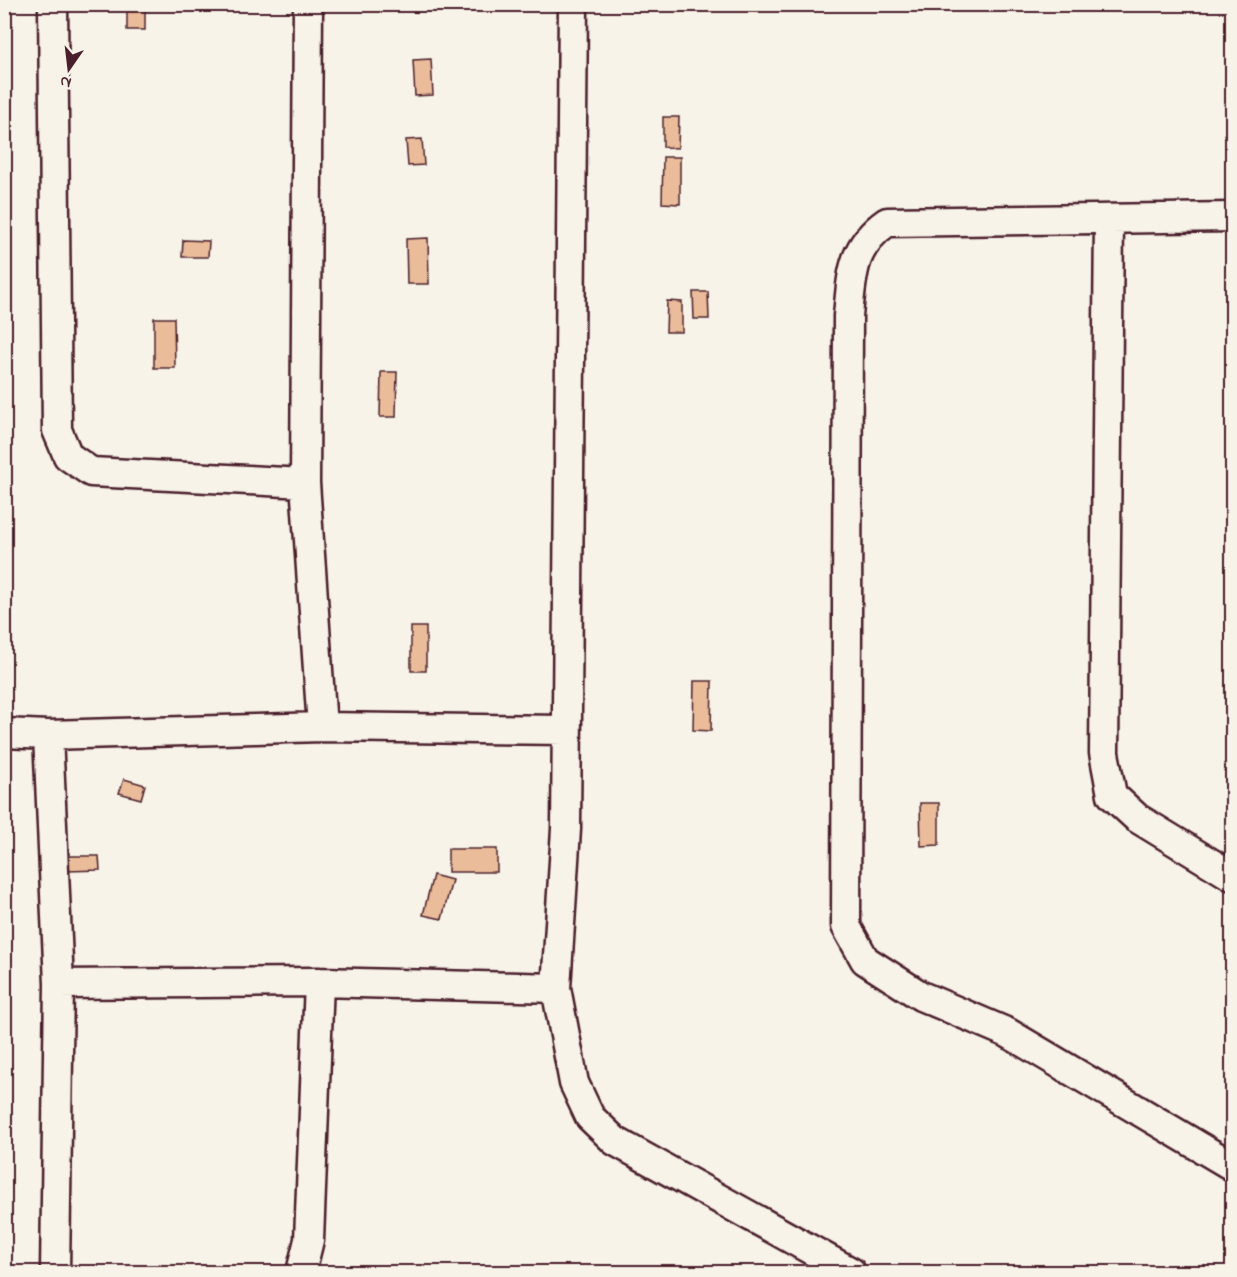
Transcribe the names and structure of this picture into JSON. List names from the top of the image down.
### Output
{
  "north": "bottom"
}
